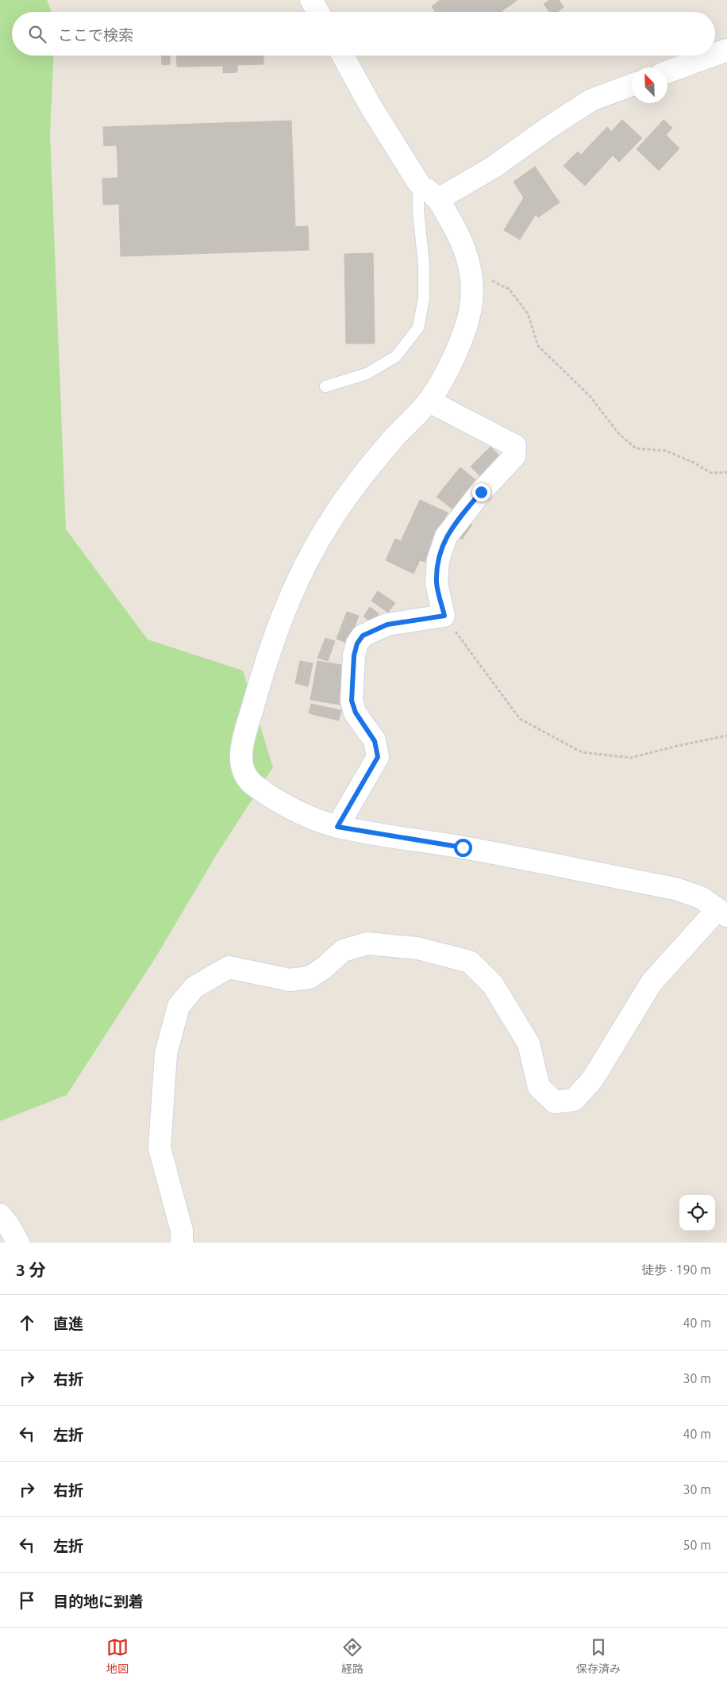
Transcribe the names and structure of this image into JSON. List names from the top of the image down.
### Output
{
  "north": "top left",
  "page": {
    "search": "ここで検索",
    "heading": ["3 分", "徒歩 · 190 m"],
    "list": [
      ["直進", "40 m"],
      ["右折", "30 m"],
      ["左折", "40 m"],
      ["右折", "30 m"],
      ["左折", "50 m"],
      "目的地に到着"
    ],
    "nav": ["地図", "経路", "保存済み"]
  }
}
